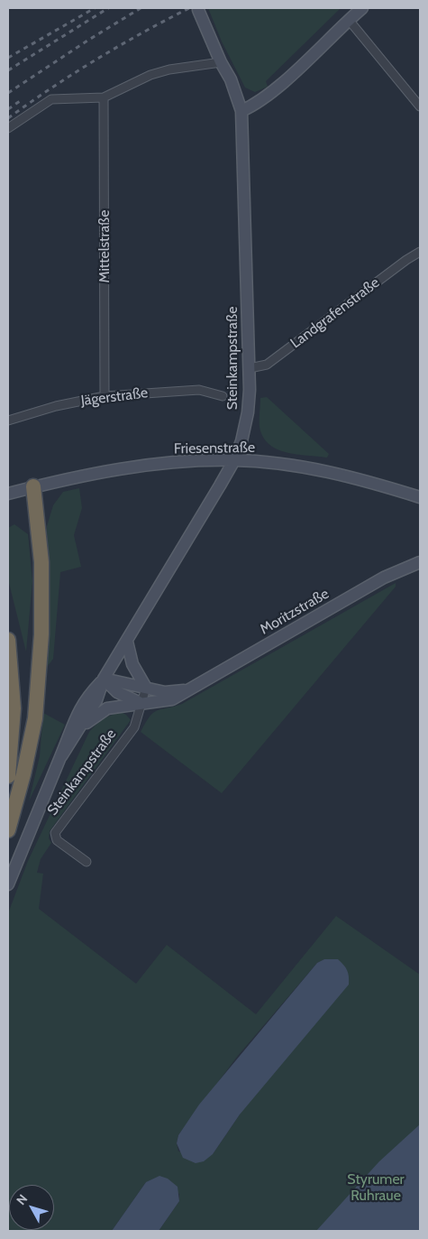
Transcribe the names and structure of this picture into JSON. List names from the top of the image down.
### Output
{
  "streets": {
    "street": [
      "Mittelstraße",
      "Landgrafenstraße",
      "Steinkampstraße",
      "Jägerstraße",
      "Friesenstraße",
      "Moritzstraße"
    ]
  },
  "crossings": [
    ["Mittelstraße", "Jägerstraße"],
    ["Landgrafenstraße", "Steinkampstraße"],
    ["Steinkampstraße", "Friesenstraße"],
    ["Steinkampstraße", "Moritzstraße"]
  ],
  "parks": ["Styrumer Ruhraue"],
  "north": "top left"
}
